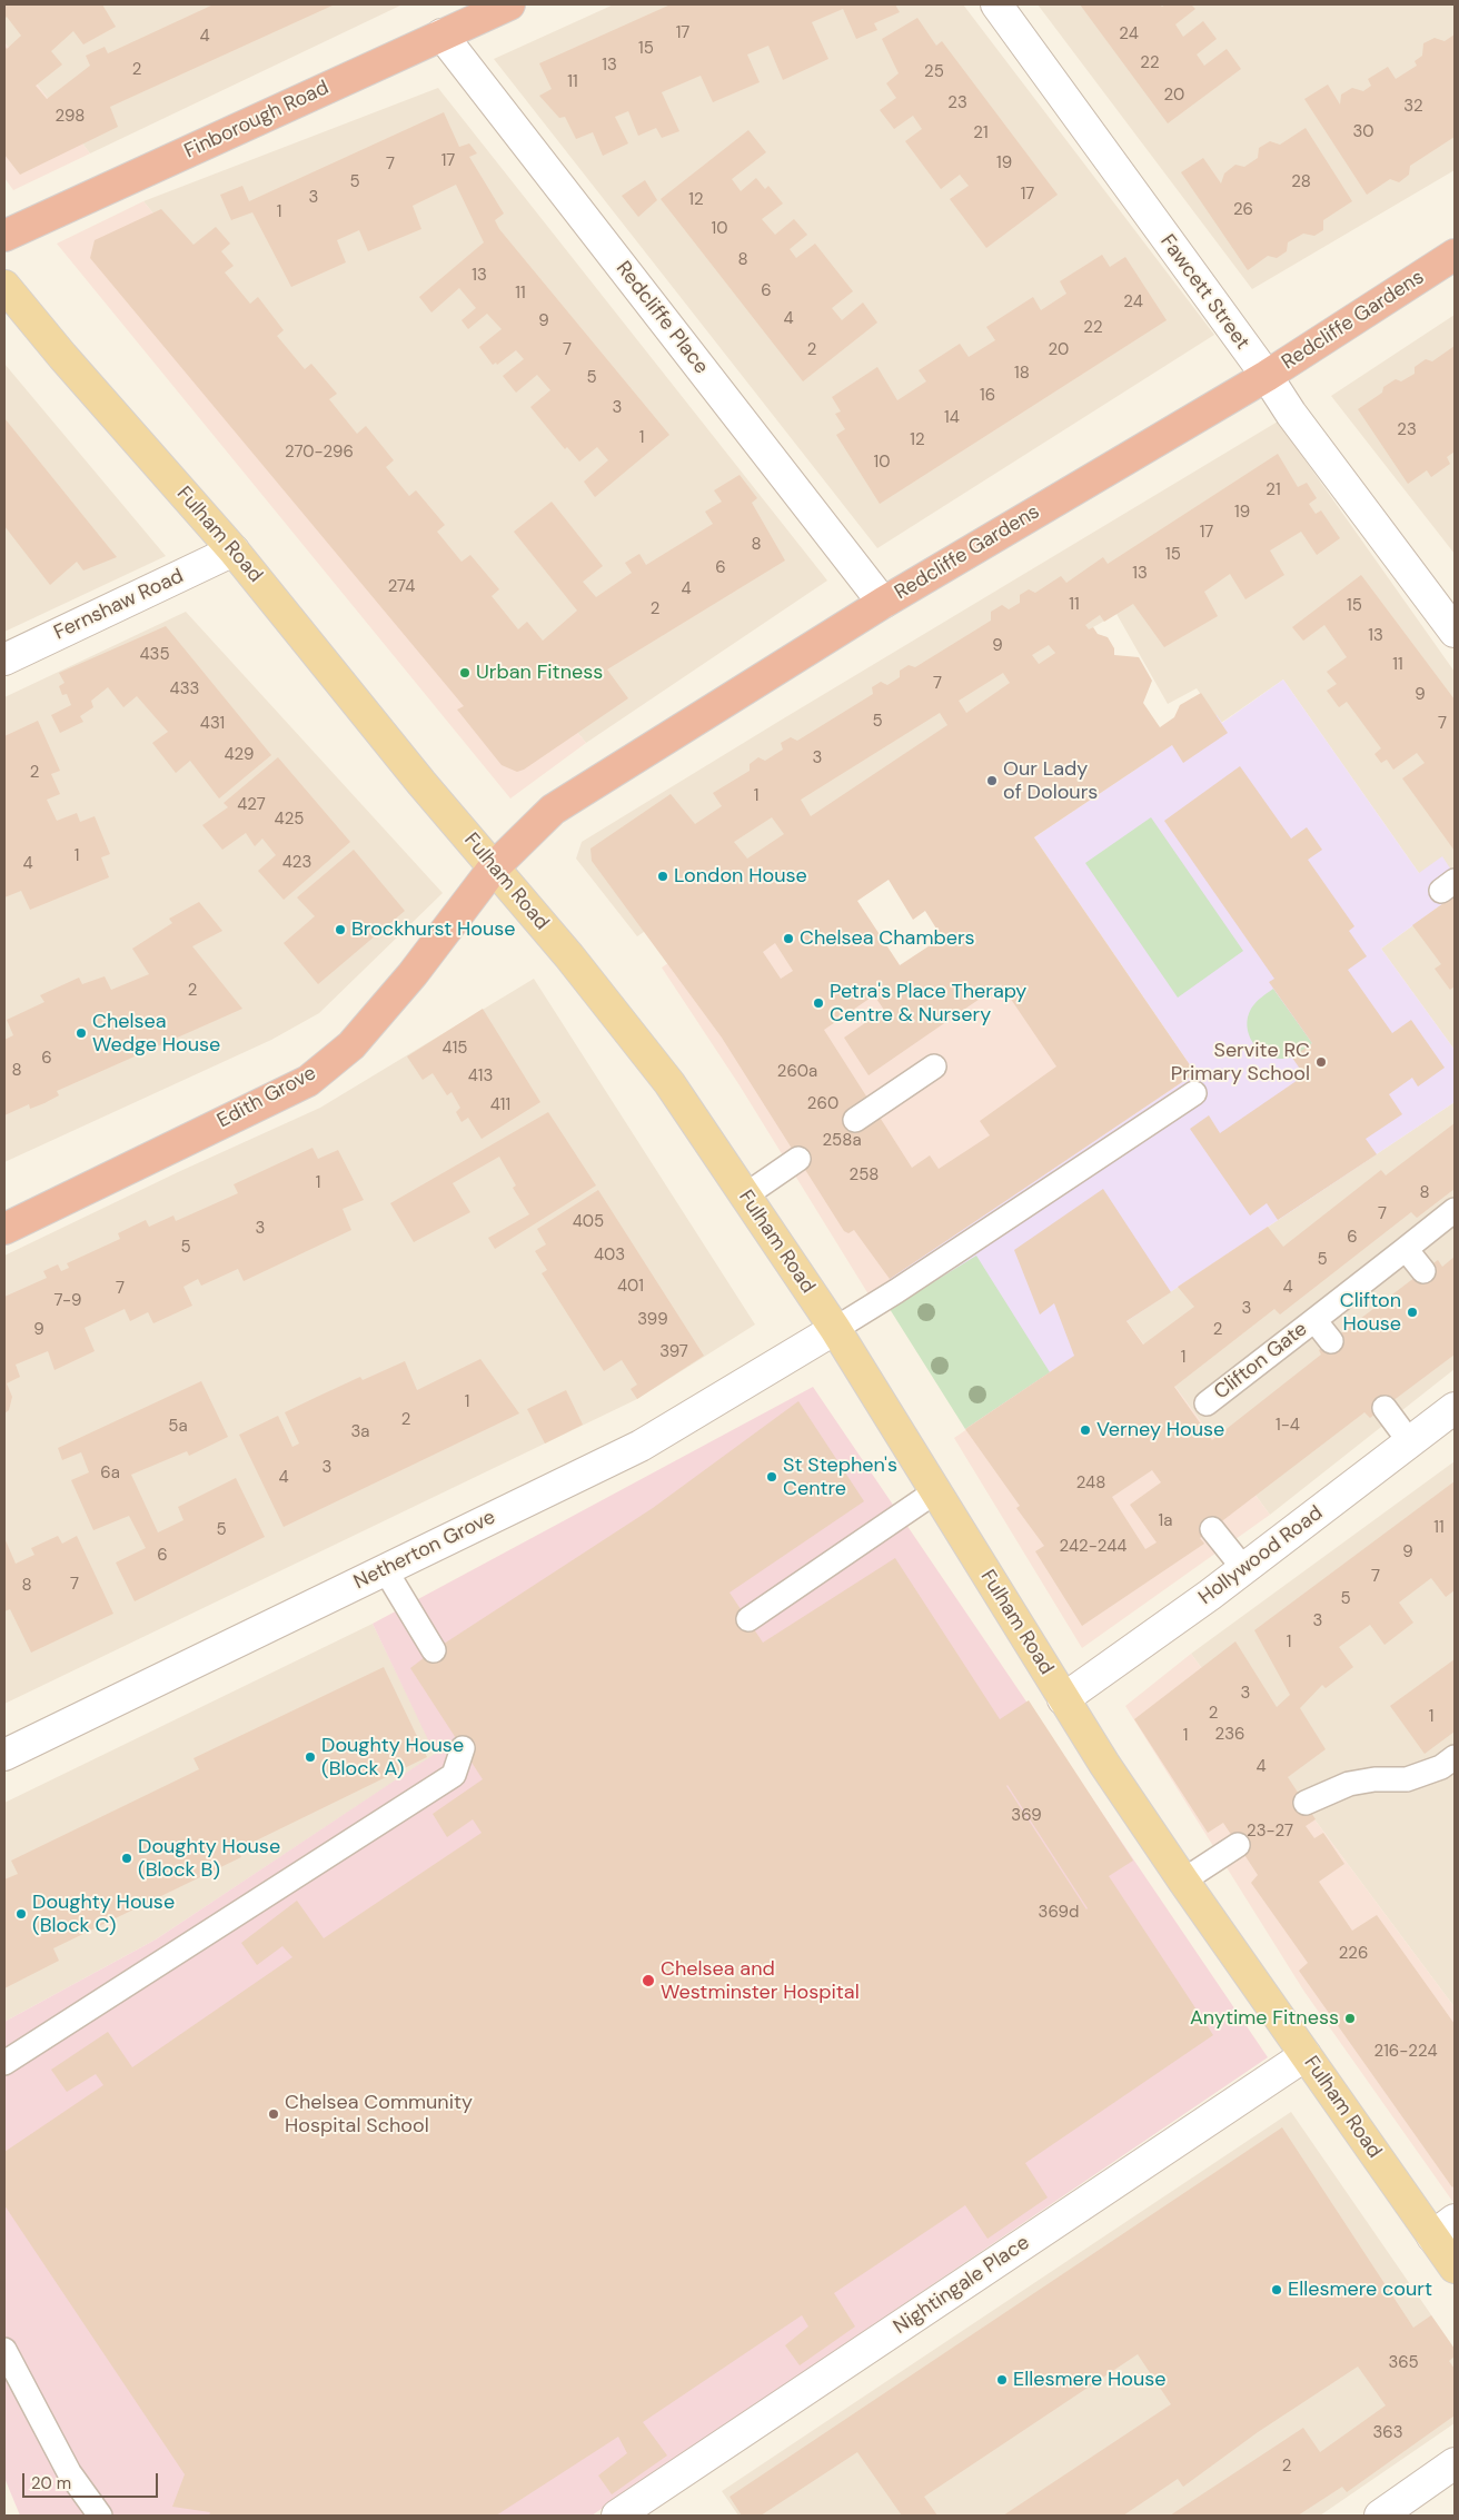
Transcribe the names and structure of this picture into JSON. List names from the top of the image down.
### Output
{
  "streets": {
    "highway": ["Finborough Road", "Redcliffe Gardens", "Edith Grove"],
    "main road": ["Fulham Road"],
    "street": [
      "Fawcett Street",
      "Redcliffe Place",
      "Fernshaw Road",
      "Netherton Grove",
      "Hollywood Road",
      "Nightingale Place"
    ],
    "lane": ["Clifton Gate"]
  },
  "crossings": [
    ["Finborough Road", "Redcliffe Place"],
    ["Fawcett Street", "Redcliffe Gardens"],
    ["Redcliffe Place", "Redcliffe Gardens"],
    ["Redcliffe Gardens", "Fulham Road"],
    ["Redcliffe Gardens", "Edith Grove"],
    ["Fulham Road", "Fernshaw Road"],
    ["Fulham Road", "Edith Grove"],
    ["Fulham Road", "Netherton Grove"],
    ["Fulham Road", "Hollywood Road"],
    ["Fulham Road", "Nightingale Place"]
  ],
  "places": [
    "Urban Fitness",
    "Our Lady of Dolours",
    "London House",
    "Brockhurst House",
    "Chelsea Chambers",
    "Petra's Place Therapy Centre & Nursery",
    "Chelsea Wedge House",
    "Servite RC Primary School",
    "Clifton House",
    "Verney House",
    "St Stephen's Centre",
    "Doughty House (Block A)",
    "Doughty House (Block B)",
    "Doughty House (Block C)",
    "Chelsea and Westminster Hospital",
    "Anytime Fitness",
    "Chelsea Community Hospital School",
    "Ellesmere court",
    "Ellesmere House"
  ],
  "house_numbers": [
    "17",
    "24",
    "4",
    "15",
    "22",
    "13",
    "2",
    "25",
    "11",
    "20",
    "23",
    "32",
    "298",
    "30",
    "21",
    "17",
    "19",
    "7",
    "5",
    "28",
    "17",
    "3",
    "12",
    "26",
    "1",
    "10",
    "8",
    "13",
    "6",
    "11",
    "24",
    "4",
    "9",
    "22",
    "7",
    "2",
    "20",
    "18",
    "5",
    "16",
    "3",
    "14",
    "23",
    "1",
    "12",
    "270-296",
    "10",
    "21",
    "19",
    "17",
    "8",
    "15",
    "6",
    "13",
    "274",
    "4",
    "11",
    "15",
    "2",
    "13",
    "9",
    "435",
    "11",
    "7",
    "433",
    "9",
    "5",
    "431",
    "7",
    "429",
    "3",
    "2",
    "1",
    "427",
    "425",
    "1",
    "423",
    "4",
    "2",
    "415",
    "6",
    "8",
    "260a",
    "413",
    "260",
    "411",
    "258a",
    "258",
    "1",
    "8",
    "7",
    "405",
    "3",
    "6",
    "5",
    "403",
    "5",
    "401",
    "4",
    "7",
    "7-9",
    "3",
    "399",
    "9",
    "2",
    "397",
    "1",
    "1",
    "2",
    "1-4",
    "5a",
    "3a",
    "3",
    "6a",
    "4",
    "248",
    "1a",
    "11",
    "5",
    "242-244",
    "9",
    "6",
    "7",
    "7",
    "8",
    "5",
    "3",
    "1",
    "3",
    "2",
    "1",
    "236",
    "1",
    "4",
    "369",
    "23-27",
    "369d",
    "226",
    "216-224",
    "365",
    "363",
    "2"
  ],
  "scale_bar": "20 m"
}
